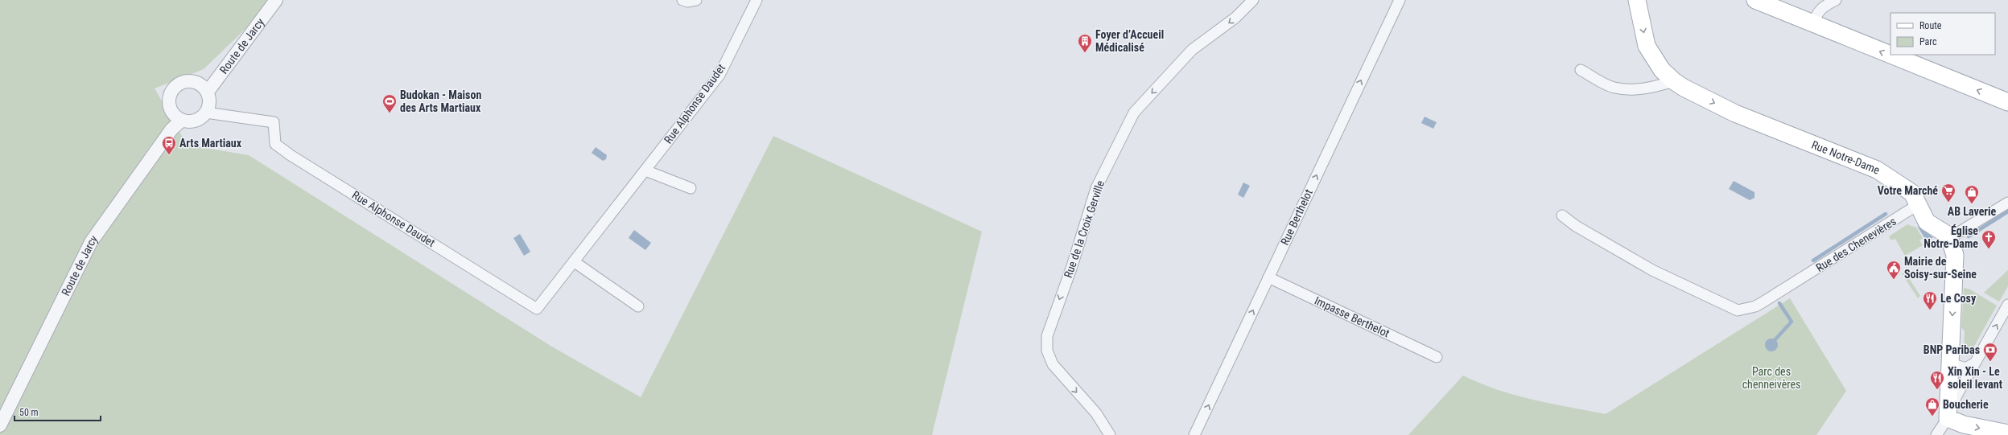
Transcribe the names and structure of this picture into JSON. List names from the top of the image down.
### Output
{
  "streets": {
    "main road": ["Rue Notre-Dame"],
    "street": [
      "Route de Jarcy",
      "Rue Alphonse Daudet",
      "Rue Berthelot",
      "Rue de la Croix Gerville",
      "Rue des Chenevières",
      "Impasse Berthelot"
    ]
  },
  "crossings": [
    ["Route de Jarcy", "Rue Alphonse Daudet"],
    ["Rue Notre-Dame", "Rue des Chenevières"],
    ["Rue Berthelot", "Impasse Berthelot"]
  ],
  "one_way": ["Rue Berthelot", "Rue de la Croix Gerville"],
  "parks": ["Parc des chenneivères"],
  "places": {
    "building": ["Foyer d’Accueil Médicalisé"],
    "sports": ["Budokan - Maison des Arts Martiaux"],
    "bus stop": ["Arts Martiaux"],
    "supermarket": ["Votre Marché"],
    "shop": ["AB Laverie", "Boucherie"],
    "church": ["Église Notre-Dame"],
    "public building": ["Mairie de Soisy-sur-Seine"],
    "restaurant": ["Le Cosy", "Xin Xin - Le soleil levant"],
    "bank": ["BNP Paribas"]
  },
  "legend": ["Route", "Parc"],
  "scale_bar": "50 m"
}
